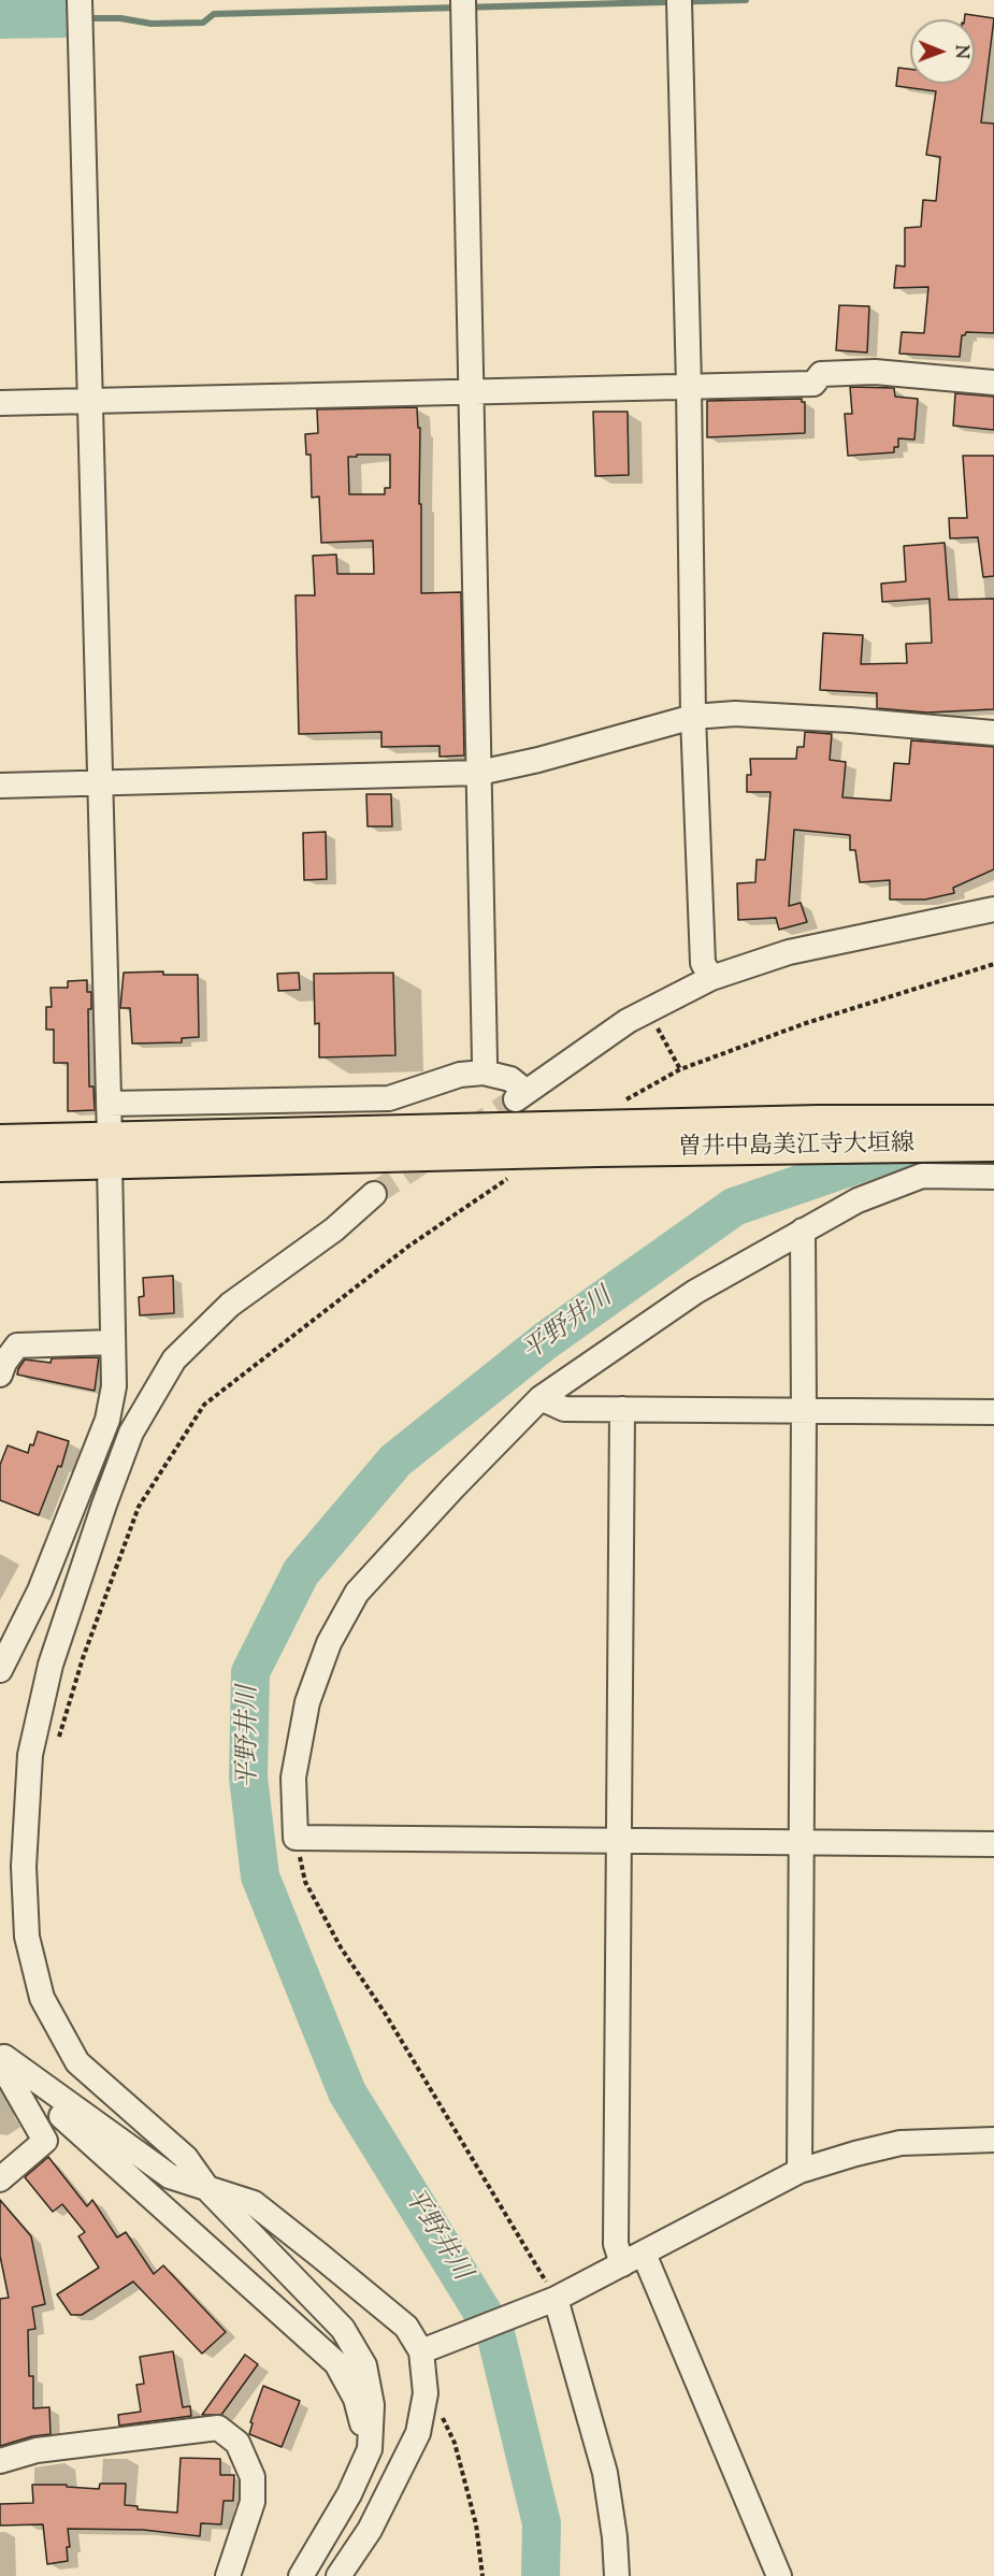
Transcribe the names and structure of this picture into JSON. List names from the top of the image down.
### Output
{
  "streets": {
    "main road": ["曽井中島美江寺大垣線"]
  },
  "water": ["平野井川"],
  "north": "right"
}
